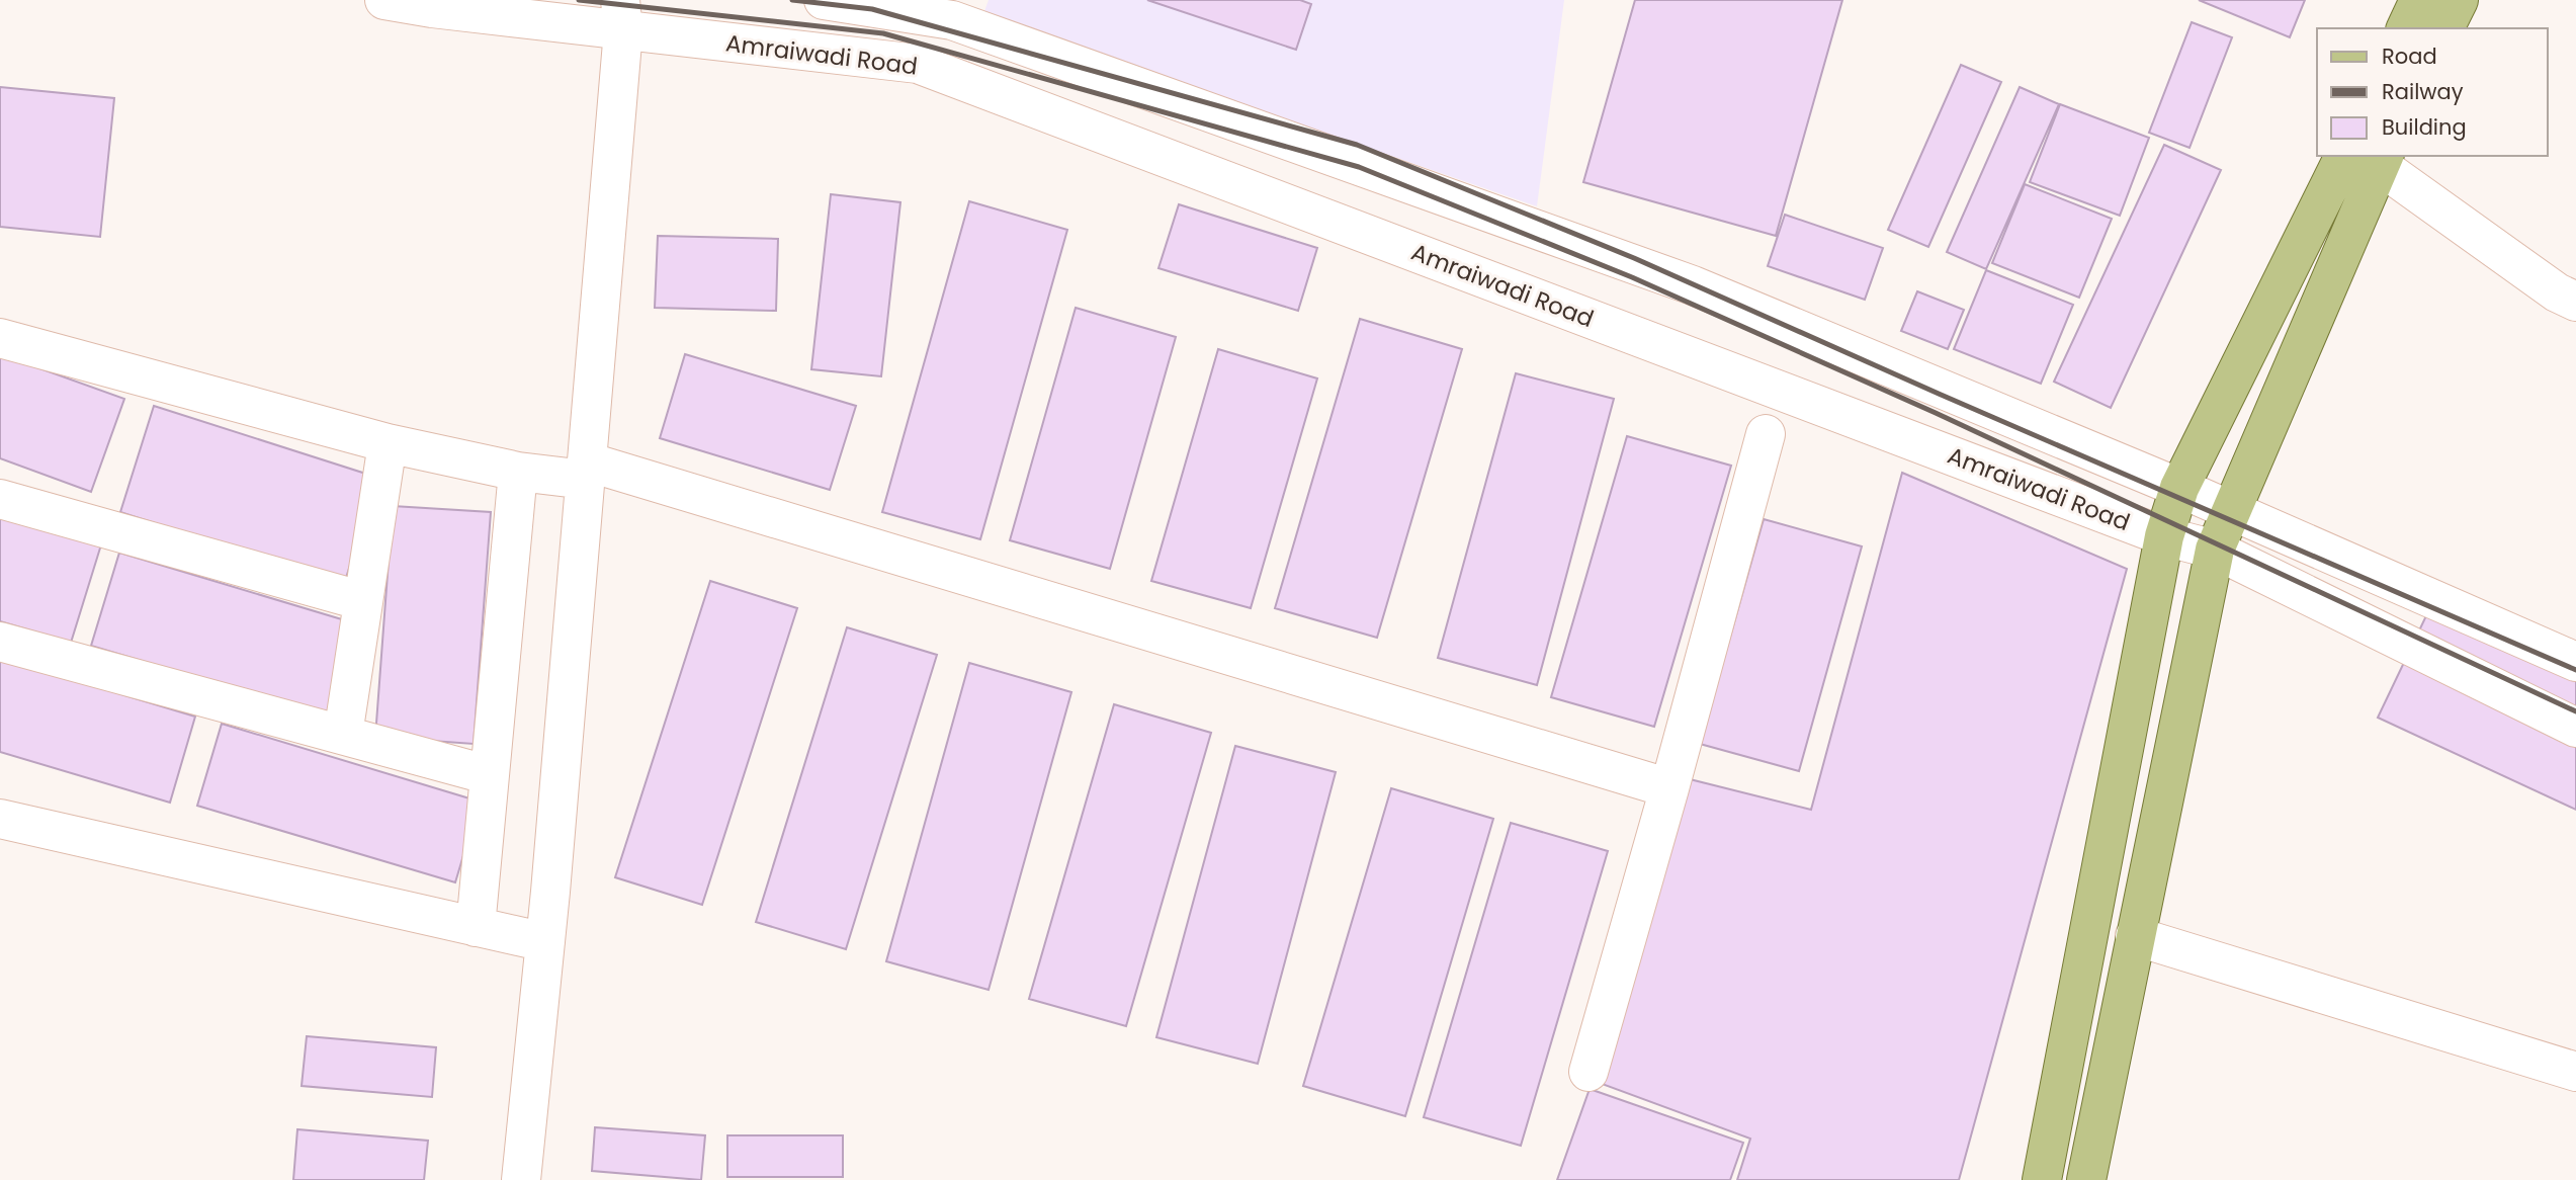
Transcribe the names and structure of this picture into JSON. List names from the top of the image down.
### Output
{
  "streets": {
    "street": ["Amraiwadi Road"]
  },
  "legend": ["Road", "Railway", "Building"]
}
